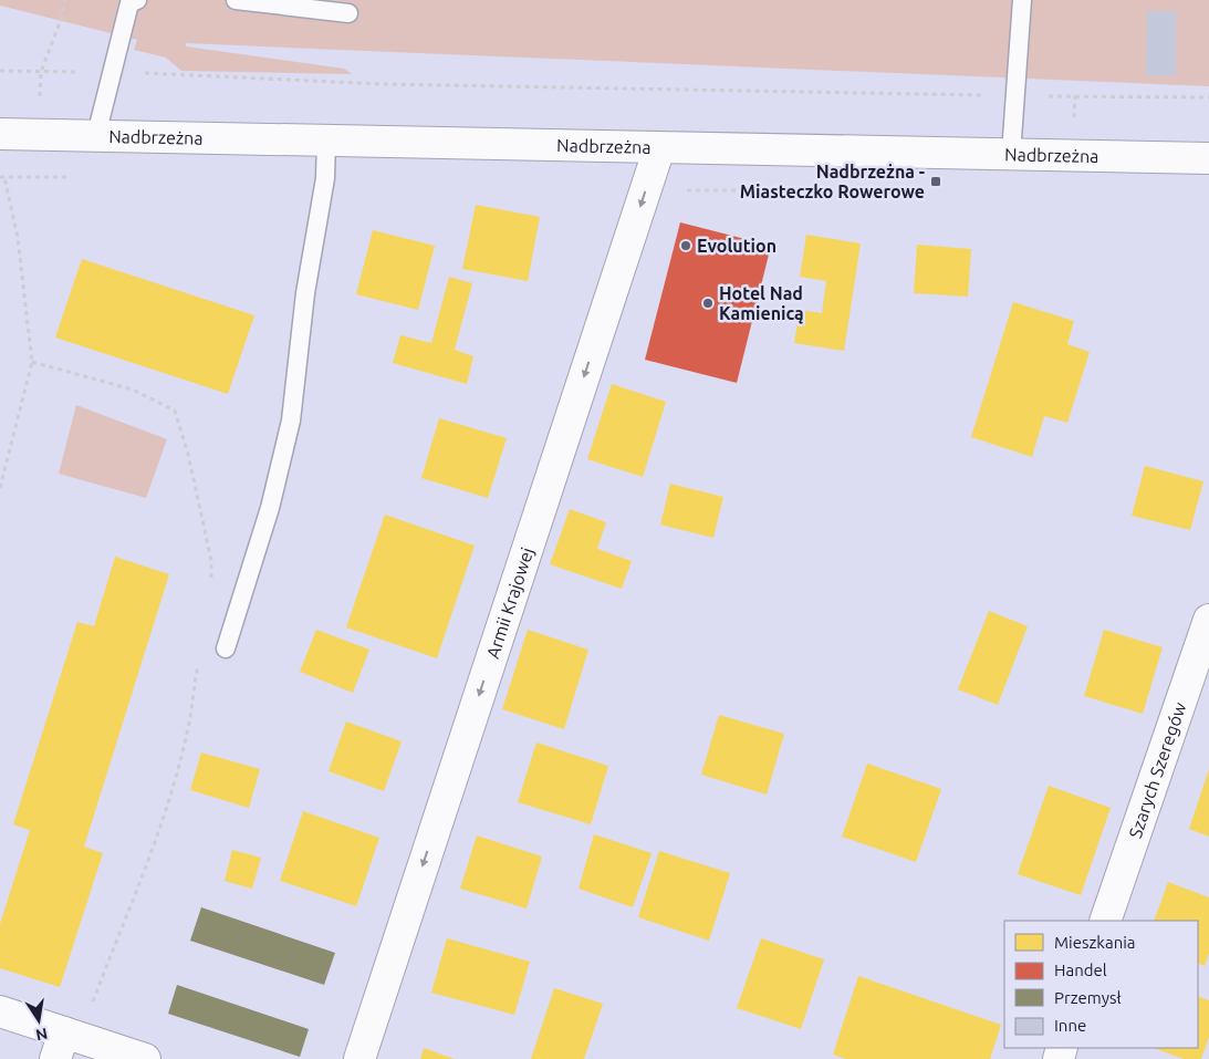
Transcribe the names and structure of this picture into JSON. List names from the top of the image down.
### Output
{
  "streets": {
    "street": ["Nadbrzeżna", "Armii Krajowej", "Szarych Szeregów"]
  },
  "crossings": [
    ["Nadbrzeżna", "Armii Krajowej"]
  ],
  "one_way": ["Armii Krajowej"],
  "places": {
    "transit": ["Nadbrzeżna - Miasteczko Rowerowe"],
    "other": ["Evolution", "Hotel Nad Kamienicą"]
  },
  "legend": [
    "Mieszkania",
    "Handel",
    "Przemysł",
    "Inne"
  ],
  "north": "bottom"
}
